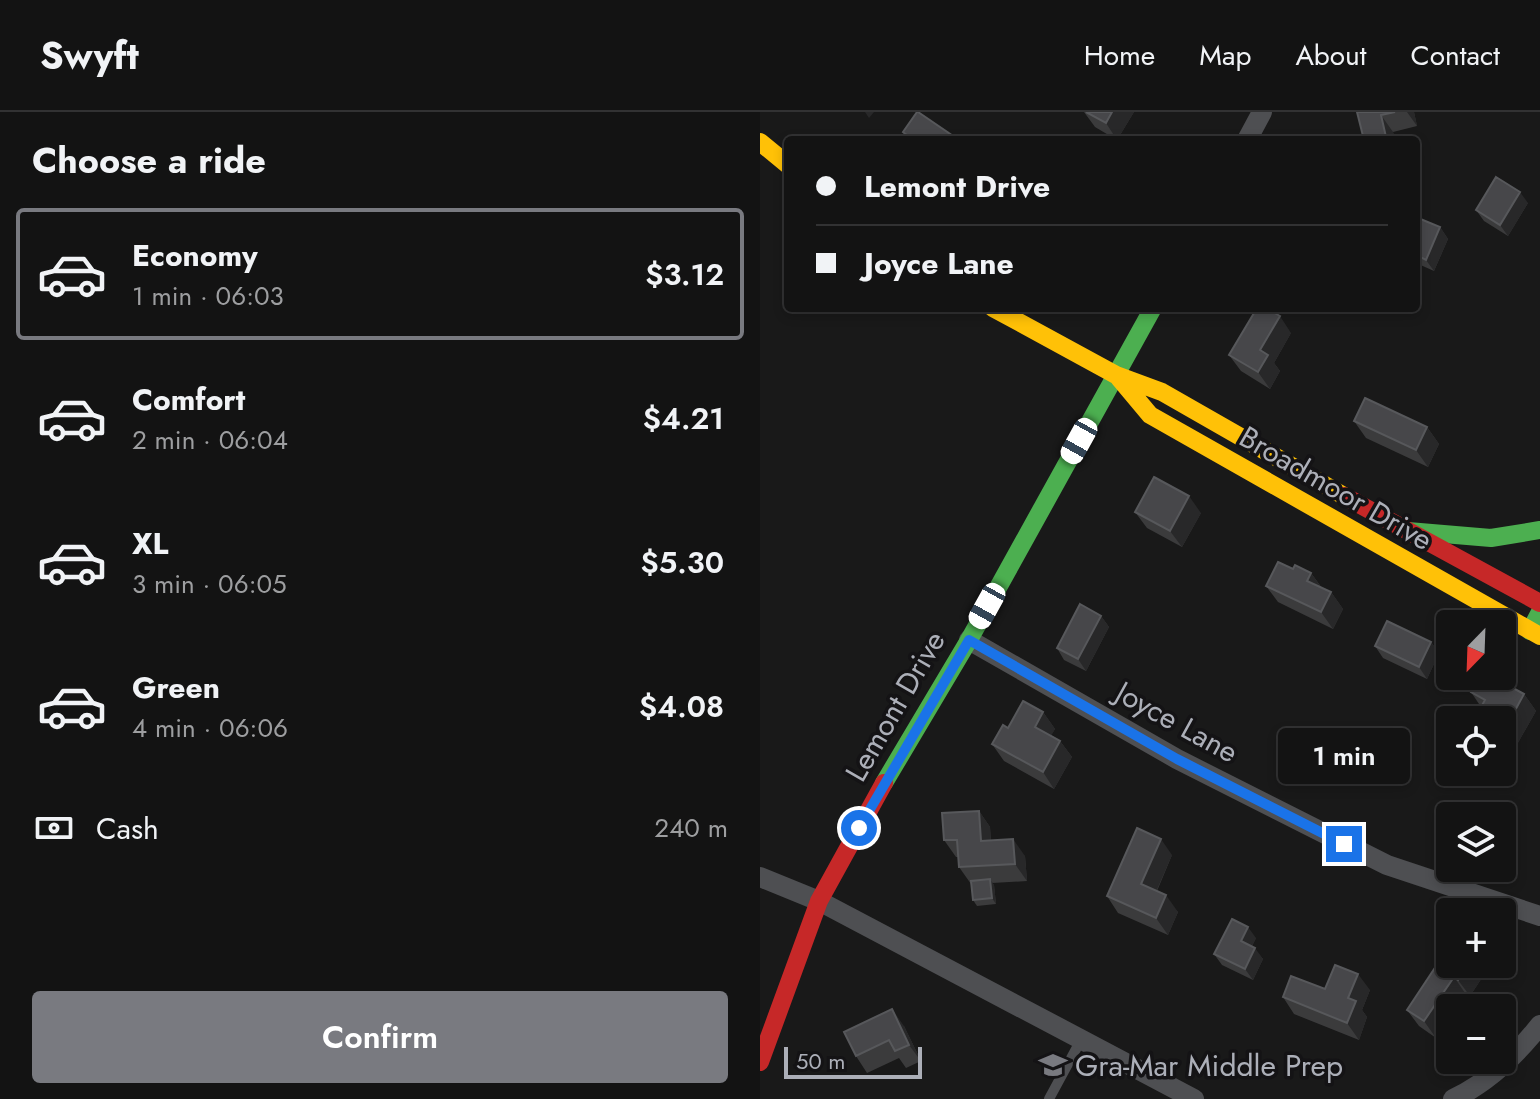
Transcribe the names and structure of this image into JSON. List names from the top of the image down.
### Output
{
  "streets": {
    "main road": ["Broadmoor Drive", "Lemont Drive"],
    "street": ["Joyce Lane"]
  },
  "crossings": [
    ["Broadmoor Drive", "Lemont Drive"],
    ["Lemont Drive", "Joyce Lane"]
  ],
  "places": {
    "school or university": ["Gra-Mar Middle Prep"]
  },
  "scale_bar": "50 m",
  "north": "bottom left",
  "page": {
    "header": "Swyft",
    "nav": [
      "Home",
      "Map",
      "About",
      "Contact"
    ],
    "heading": "Choose a ride",
    "banner": ["Lemont Drive", "Joyce Lane"],
    "list": [
      {
        "name": "Economy",
        "note": "1 min · 06:03",
        "value": "$3.12"
      },
      {
        "name": "Comfort",
        "note": "2 min · 06:04",
        "value": "$4.21"
      },
      {
        "name": "XL",
        "note": "3 min · 06:05",
        "value": "$5.30"
      },
      {
        "name": "Green",
        "note": "4 min · 06:06",
        "value": "$4.08"
      }
    ],
    "map_buttons": ["+", "−"],
    "bubble": "1 min",
    "pay": ["Cash", "240 m"],
    "buttons": "Confirm",
    "scale": "50 m"
  }
}
